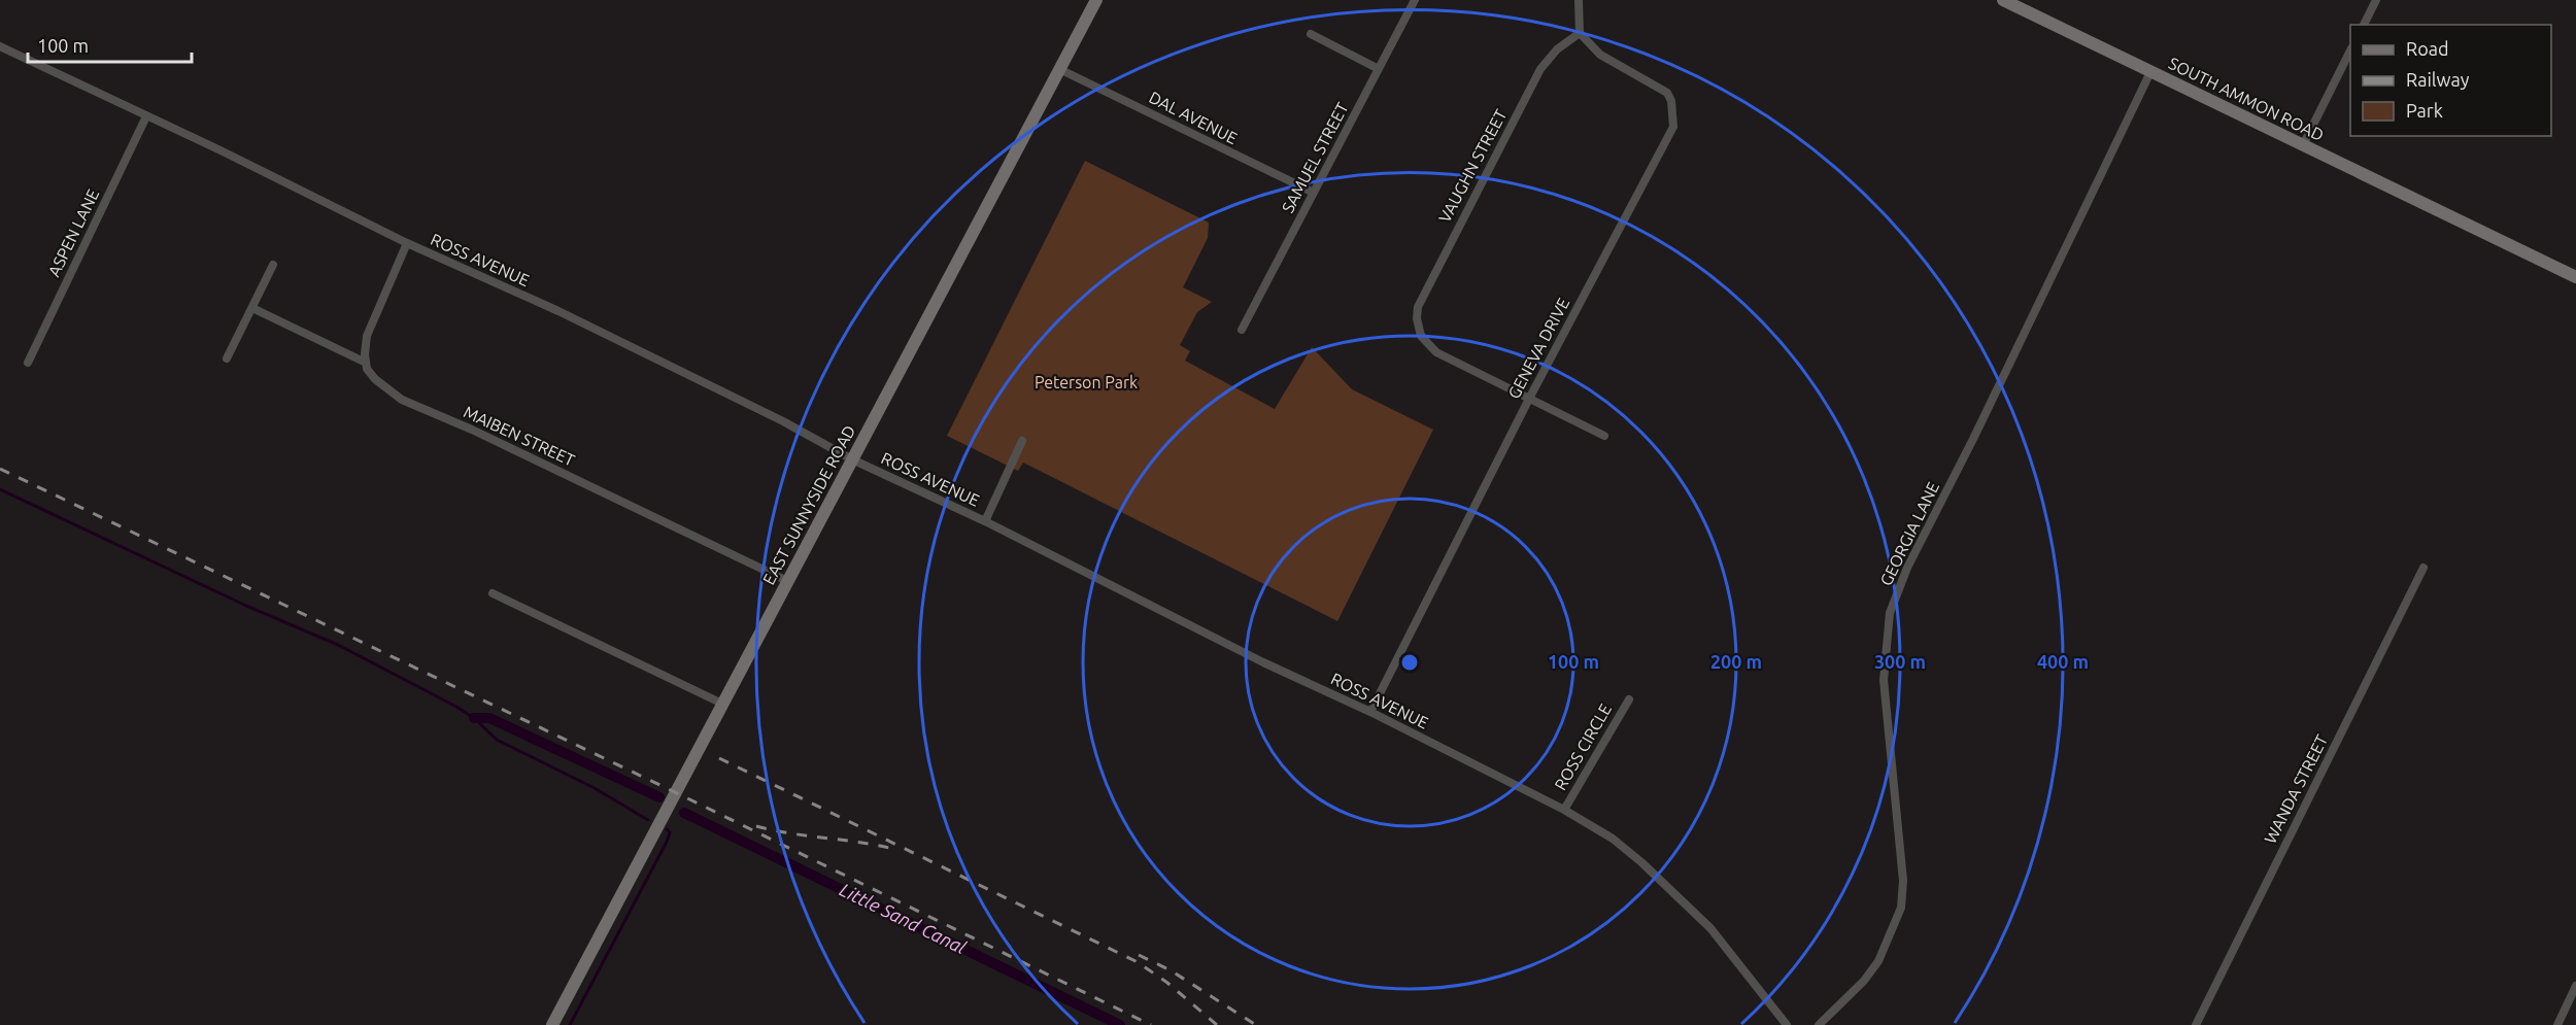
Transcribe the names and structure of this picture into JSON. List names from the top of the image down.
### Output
{
  "streets": {
    "main road": ["SOUTH AMMON ROAD", "EAST SUNNYSIDE ROAD"],
    "street": [
      "DAL AVENUE",
      "SAMUEL STREET",
      "VAUGHN STREET",
      "ASPEN LANE",
      "ROSS AVENUE",
      "GENEVA DRIVE",
      "MAIBEN STREET",
      "GEORGIA LANE",
      "ROSS CIRCLE",
      "WANDA STREET"
    ]
  },
  "crossings": [
    ["SOUTH AMMON ROAD", "GEORGIA LANE"],
    ["DAL AVENUE", "SAMUEL STREET"],
    ["DAL AVENUE", "EAST SUNNYSIDE ROAD"],
    ["VAUGHN STREET", "GENEVA DRIVE"],
    ["ASPEN LANE", "ROSS AVENUE"],
    ["ROSS AVENUE", "GENEVA DRIVE"],
    ["ROSS AVENUE", "EAST SUNNYSIDE ROAD"],
    ["ROSS AVENUE", "ROSS CIRCLE"],
    ["MAIBEN STREET", "EAST SUNNYSIDE ROAD"]
  ],
  "water": ["Little Sand Canal"],
  "parks": ["Peterson Park"],
  "legend": ["Road", "Railway", "Park"],
  "scale_bar": "100 m",
  "rings": [
    "100 m",
    "200 m",
    "300 m",
    "400 m"
  ]
}
